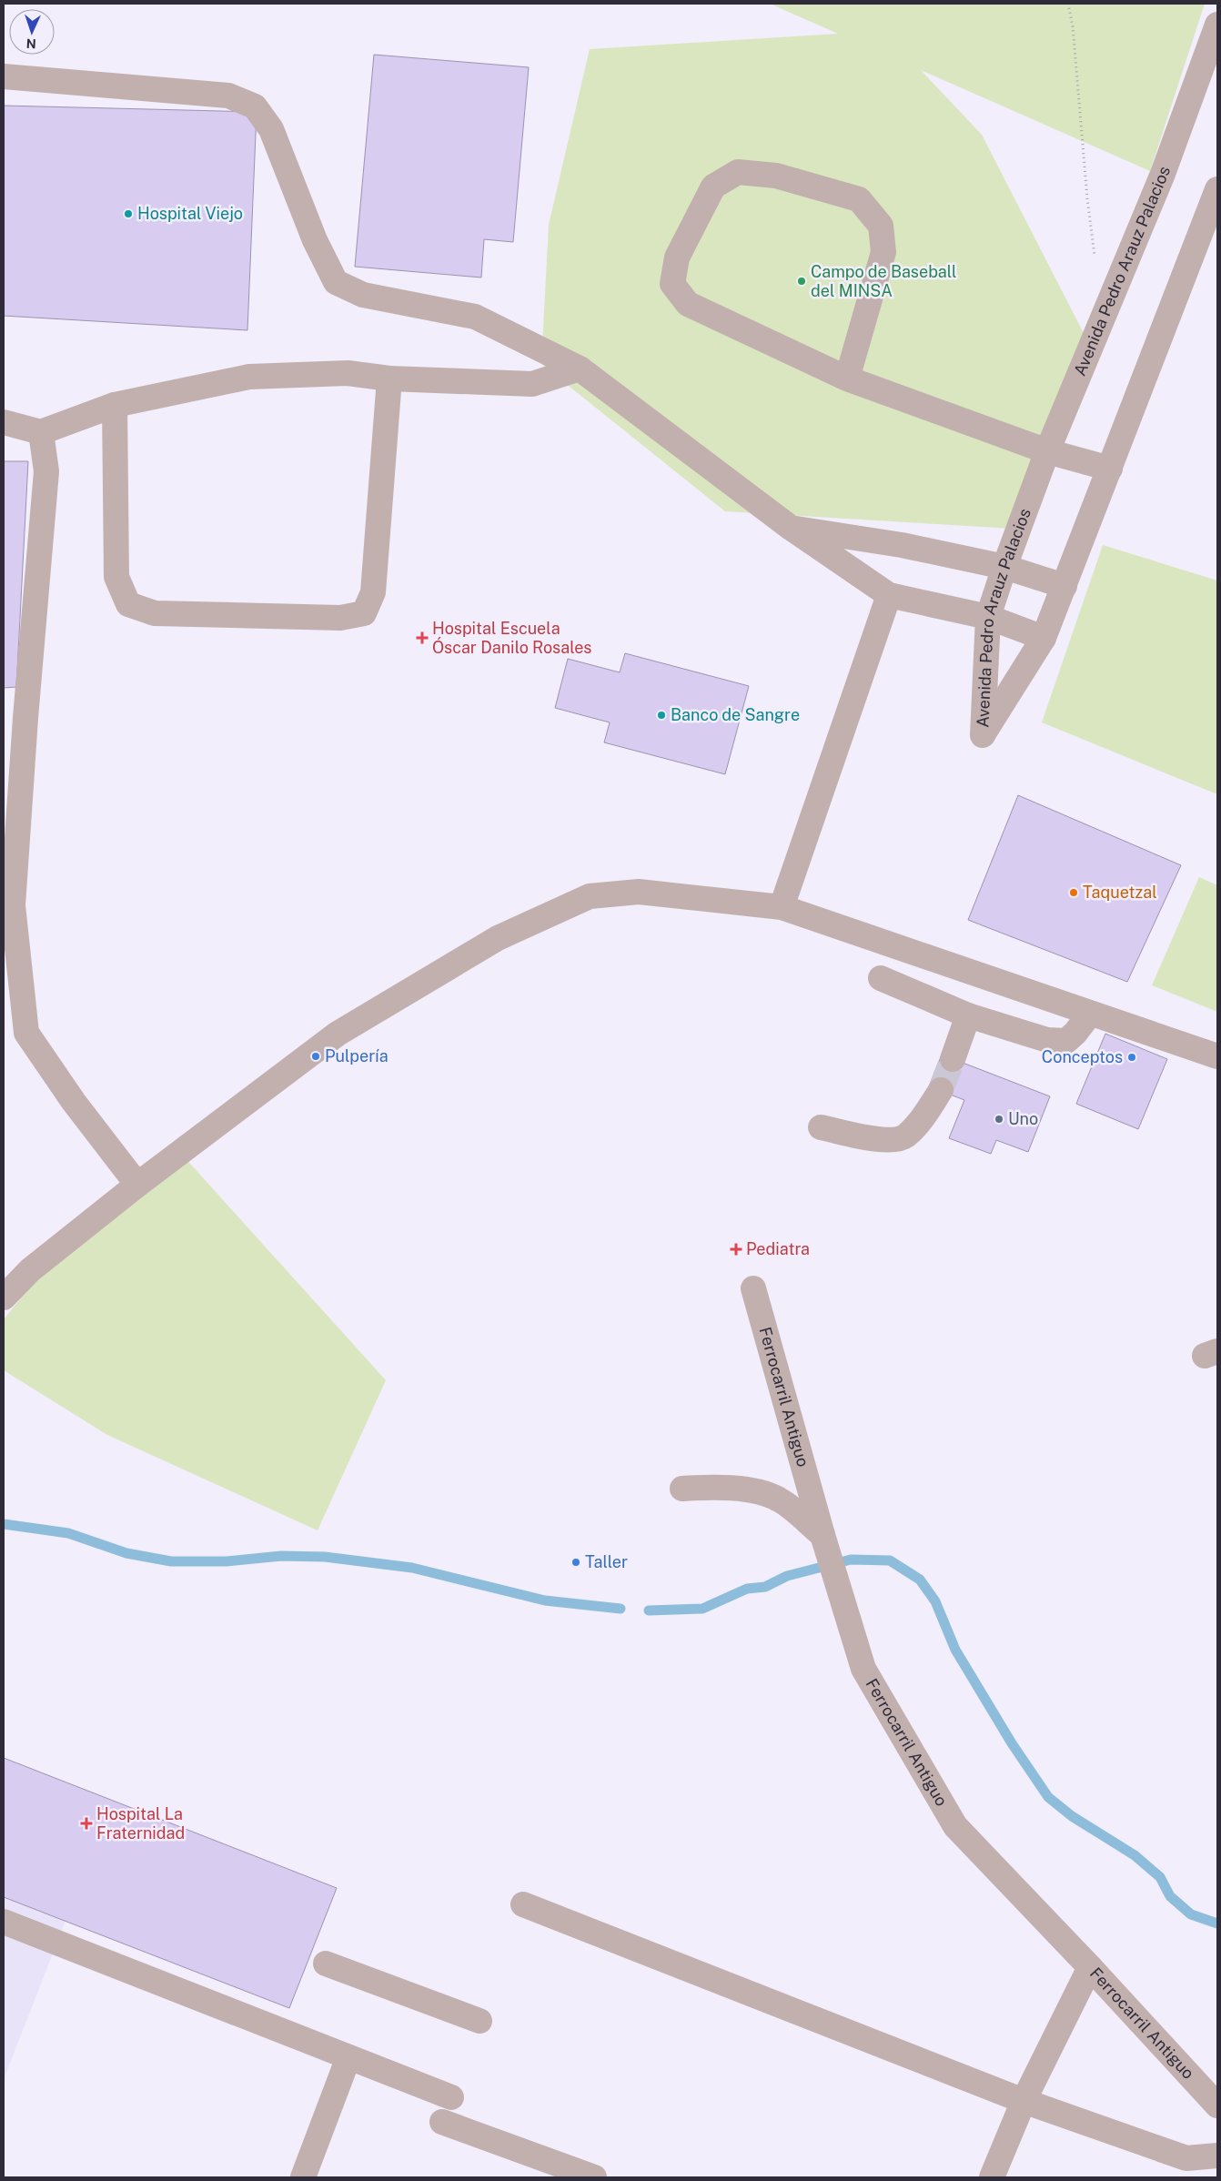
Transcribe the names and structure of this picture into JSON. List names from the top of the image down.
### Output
{
  "streets": {
    "street": ["Avenida Pedro Arauz Palacios", "Ferrocarril Antiguo"]
  },
  "places": {
    "other": [
      "Hospital Viejo",
      "Campo de Baseball del MINSA",
      "Banco de Sangre",
      "Taquetzal",
      "Pulpería",
      "Conceptos",
      "Uno",
      "Taller"
    ],
    "health": ["Hospital Escuela Óscar Danilo Rosales", "Pediatra", "Hospital La Fraternidad"]
  },
  "north": "bottom"
}
